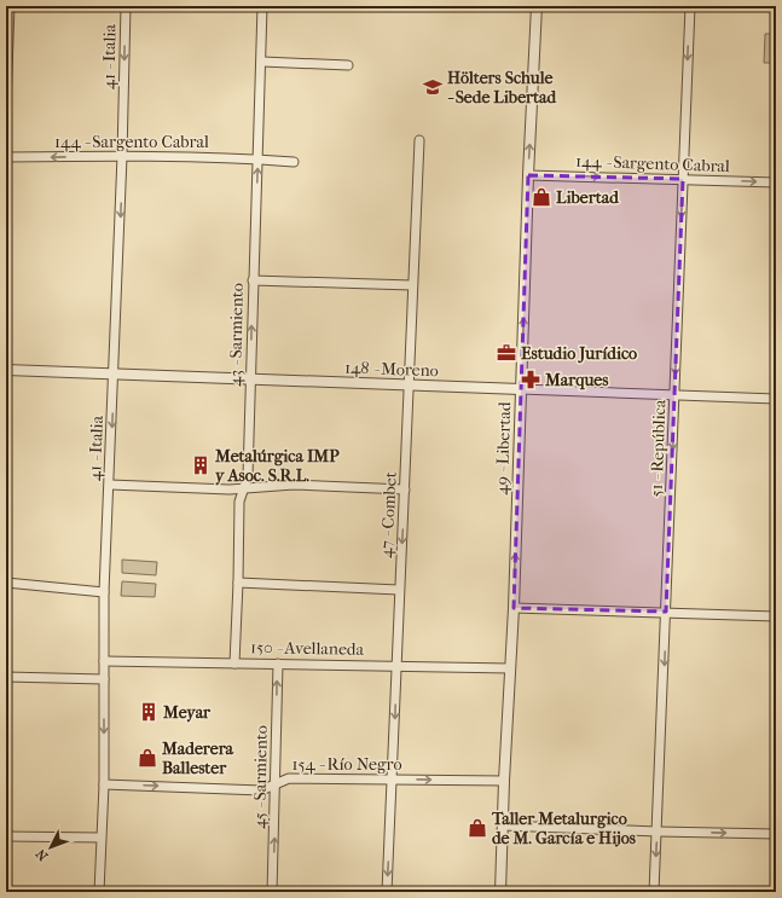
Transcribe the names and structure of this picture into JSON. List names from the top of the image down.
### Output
{
  "streets": {
    "street": [
      "41 - Italia",
      "144 - Sargento Cabral",
      "43 - Sarmiento",
      "148 - Moreno",
      "49 - Libertad",
      "51 - República",
      "47 - Combet",
      "150 - Avellaneda",
      "154 - Río Negro",
      "45 - Sarmiento"
    ]
  },
  "crossings": [
    ["41 - Italia", "144 - Sargento Cabral"],
    ["41 - Italia", "148 - Moreno"],
    ["41 - Italia", "150 - Avellaneda"],
    ["41 - Italia", "154 - Río Negro"],
    ["144 - Sargento Cabral", "43 - Sarmiento"],
    ["144 - Sargento Cabral", "49 - Libertad"],
    ["144 - Sargento Cabral", "51 - República"],
    ["43 - Sarmiento", "148 - Moreno"],
    ["43 - Sarmiento", "150 - Avellaneda"],
    ["148 - Moreno", "49 - Libertad"],
    ["148 - Moreno", "51 - República"],
    ["148 - Moreno", "47 - Combet"],
    ["49 - Libertad", "150 - Avellaneda"],
    ["49 - Libertad", "154 - Río Negro"],
    ["47 - Combet", "150 - Avellaneda"],
    ["47 - Combet", "154 - Río Negro"],
    ["150 - Avellaneda", "45 - Sarmiento"],
    ["154 - Río Negro", "45 - Sarmiento"]
  ],
  "one_way": [
    "41 - Italia",
    "49 - Libertad",
    "51 - República",
    "47 - Combet",
    "154 - Río Negro",
    "45 - Sarmiento"
  ],
  "places": {
    "school or university": ["Hölters Schule - Sede Libertad"],
    "shop": ["Libertad", "Maderera Ballester", "Taller Metalurgico de M. García e Hijos"],
    "office": ["Estudio Jurídico"],
    "pharmacy": ["Marques"],
    "building": ["Metalúrgica IMP y Asoc. S.R.L.", "Meyar"]
  },
  "north": "bottom left"
}
